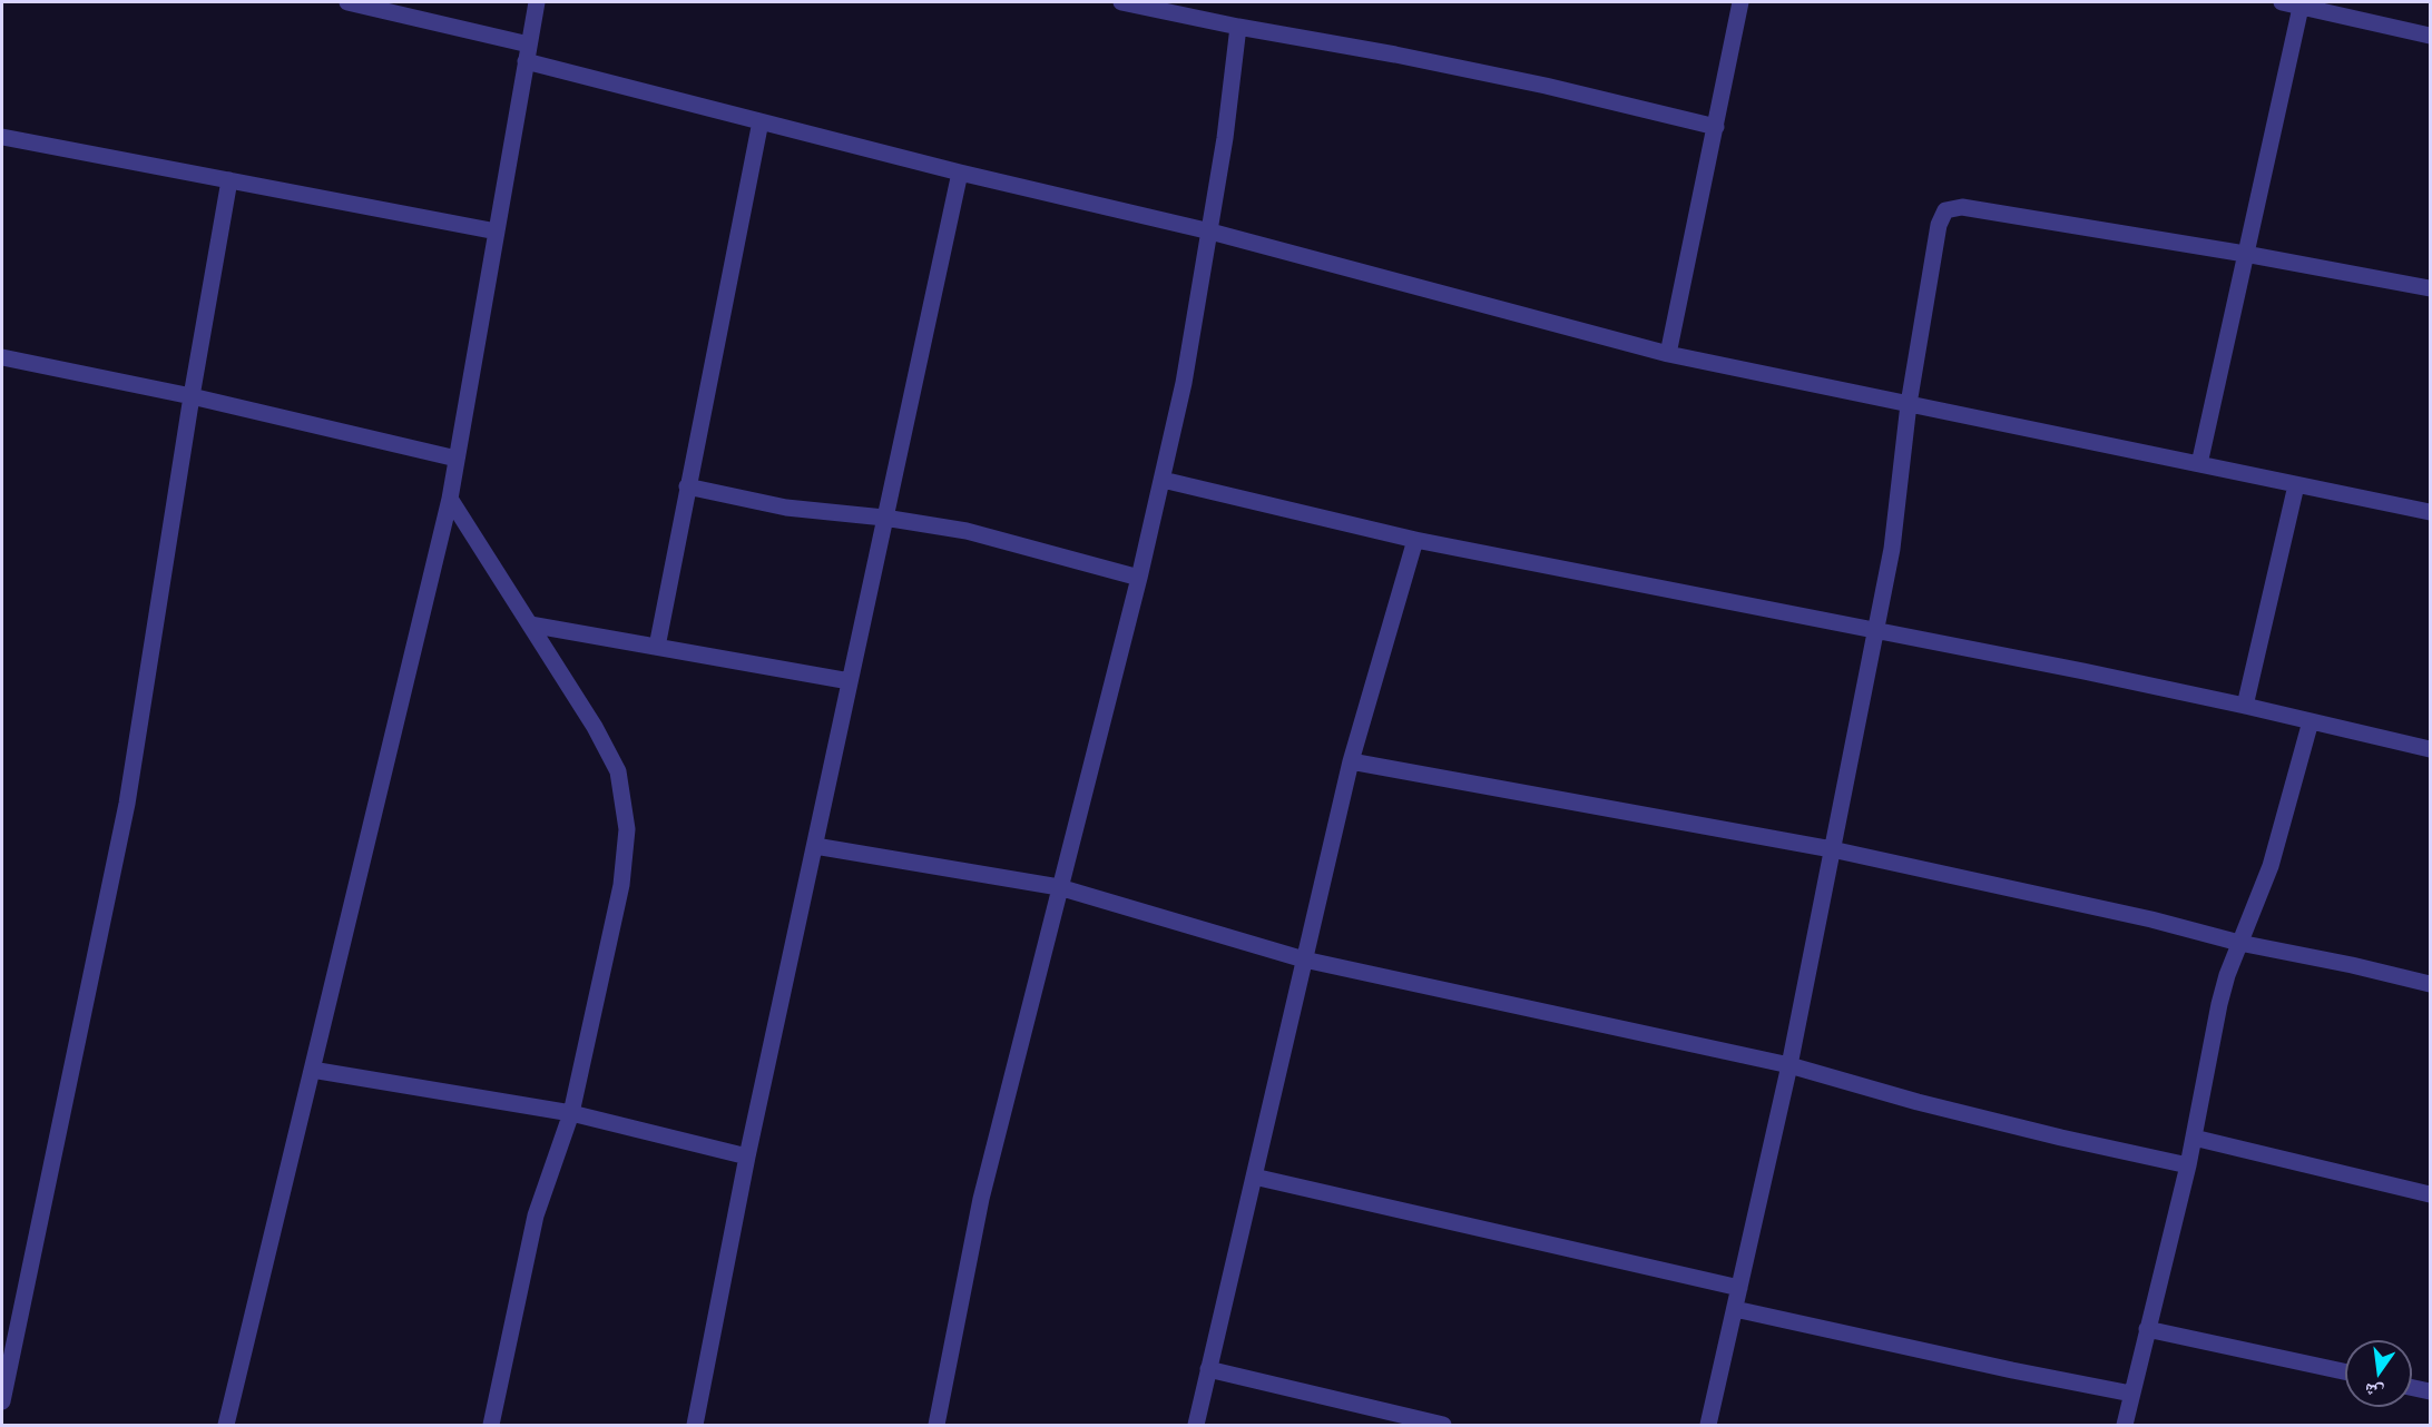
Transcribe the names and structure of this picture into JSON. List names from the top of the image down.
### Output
{
  "north": "bottom"
}
